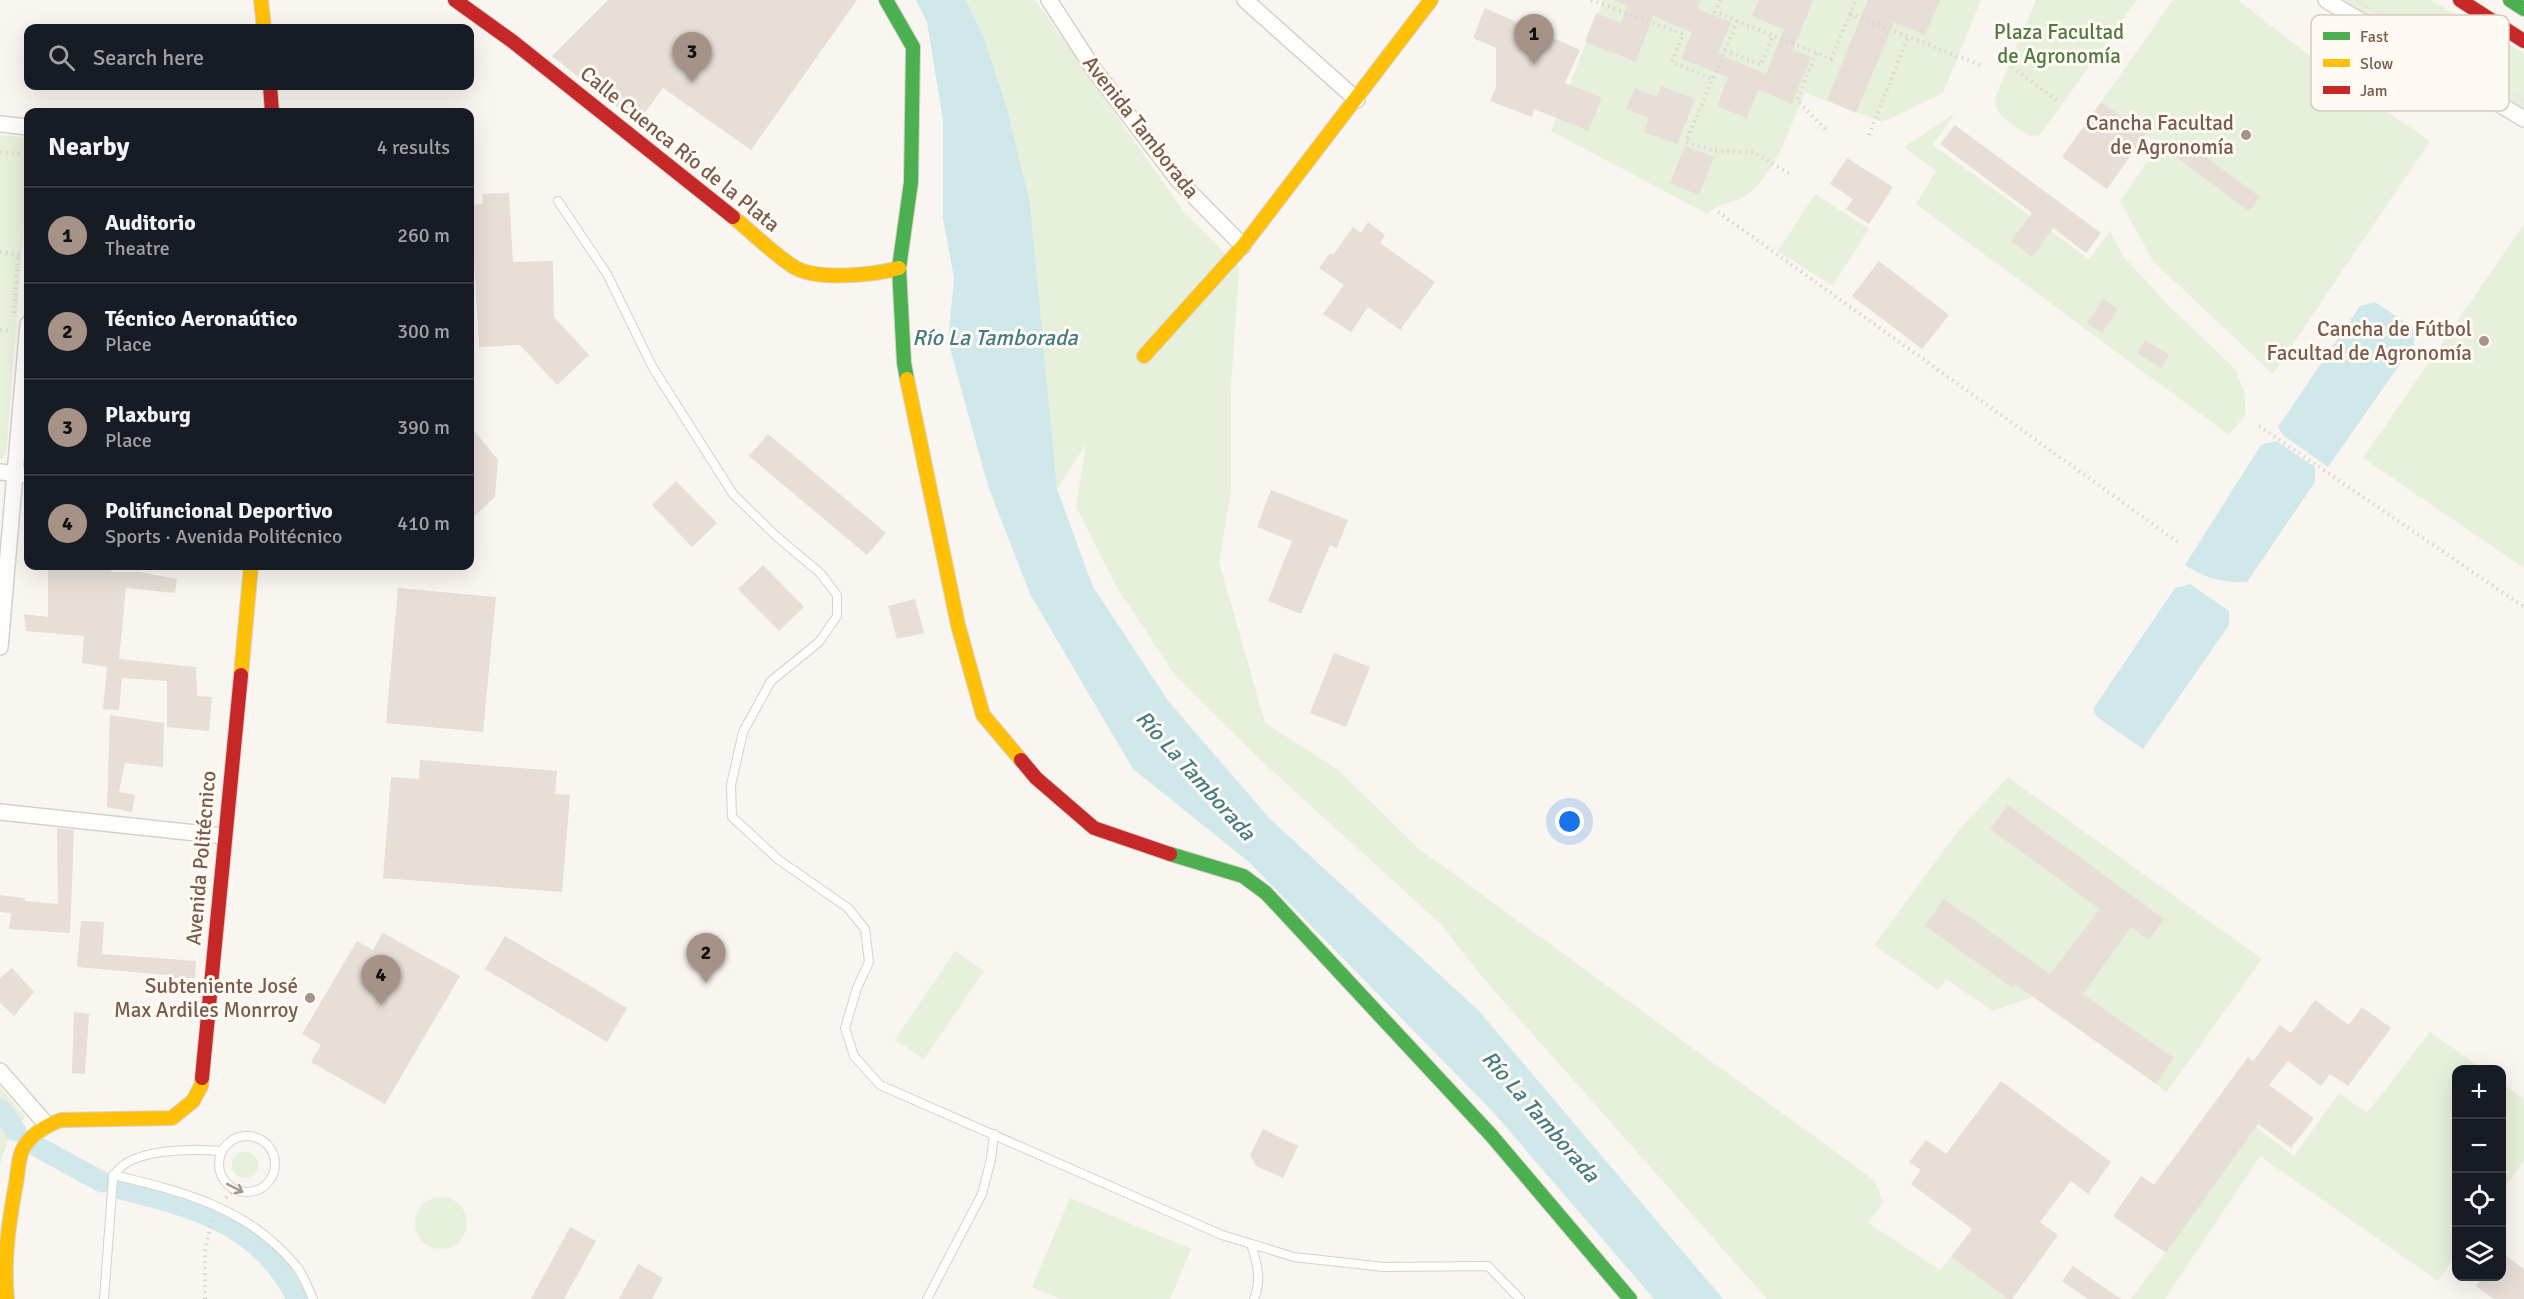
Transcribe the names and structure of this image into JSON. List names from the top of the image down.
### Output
{
  "streets": {
    "main road": ["Calle Cuenca Río de la Plata", "Avenida Politécnico"],
    "street": ["Avenida Tamborada"]
  },
  "water": ["Río La Tamborada"],
  "parks": ["Plaza Facultad de Agronomía"],
  "places": ["Cancha Facultad de Agronomía", "Cancha de Fútbol Facultad de Agronomía", "Subteniente José Max Ardiles Monrroy"],
  "legend": ["Fast", "Slow", "Jam"],
  "page": {
    "pins": [
      "1",
      "3",
      "2",
      "4"
    ],
    "search": "Search here",
    "heading": ["Nearby", "4 results"],
    "list": [
      {
        "mark": "1",
        "name": "Auditorio",
        "note": "Theatre",
        "value": "260 m"
      },
      {
        "mark": "2",
        "name": "Técnico Aeronaútico",
        "note": "Place",
        "value": "300 m"
      },
      {
        "mark": "3",
        "name": "Plaxburg",
        "note": "Place",
        "value": "390 m"
      },
      {
        "mark": "4",
        "name": "Polifuncional Deportivo",
        "note": "Sports · Avenida Politécnico",
        "value": "410 m"
      }
    ],
    "map_buttons": ["+", "−"]
  }
}
